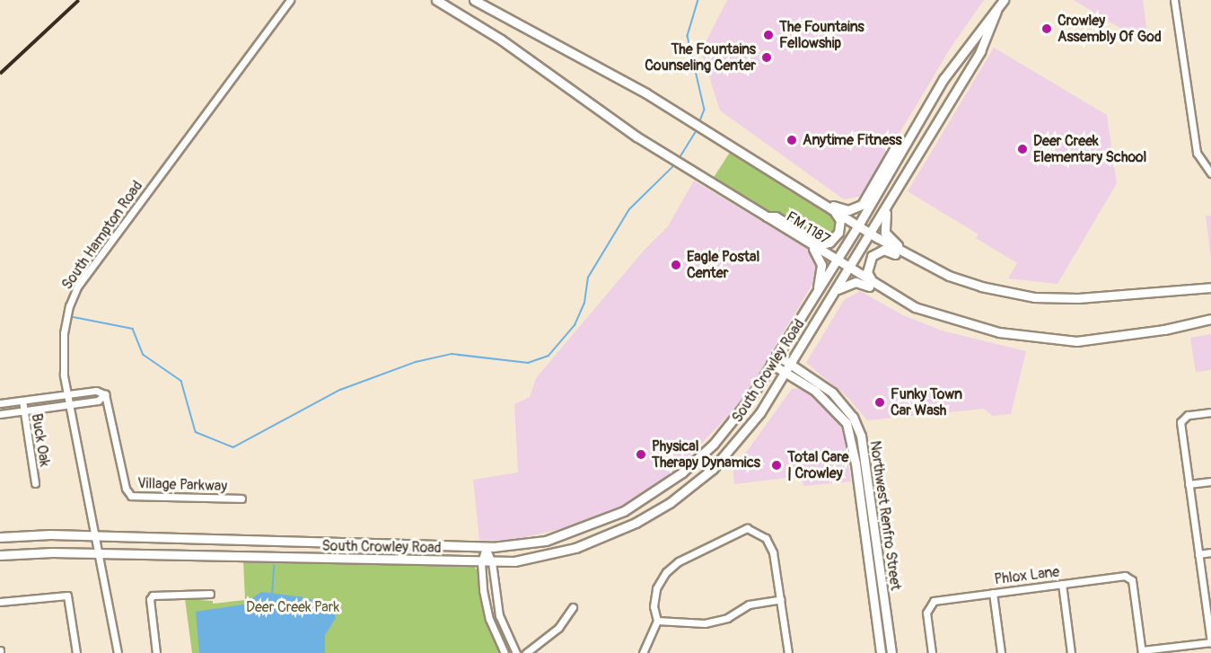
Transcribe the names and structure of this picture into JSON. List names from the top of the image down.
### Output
{
  "streets": {
    "main road": ["FM 1187", "South Crowley Road", "Northwest Renfro Street"],
    "street": [
      "South Hampton Road",
      "Buck Oak",
      "Village Parkway",
      "Phlox Lane"
    ]
  },
  "crossings": [
    ["FM 1187", "South Crowley Road"],
    ["South Hampton Road", "South Crowley Road"],
    ["South Crowley Road", "Northwest Renfro Street"]
  ],
  "parks": ["Deer Creek Park"],
  "places": [
    "Crowley Assembly Of God",
    "The Fountains Fellowship",
    "The Fountains Counseling Center",
    "Anytime Fitness",
    "Deer Creek Elementary School",
    "Eagle Postal Center",
    "Funky Town Car Wash",
    "Physical Therapy Dynamics",
    "Total Care | Crowley"
  ]
}
